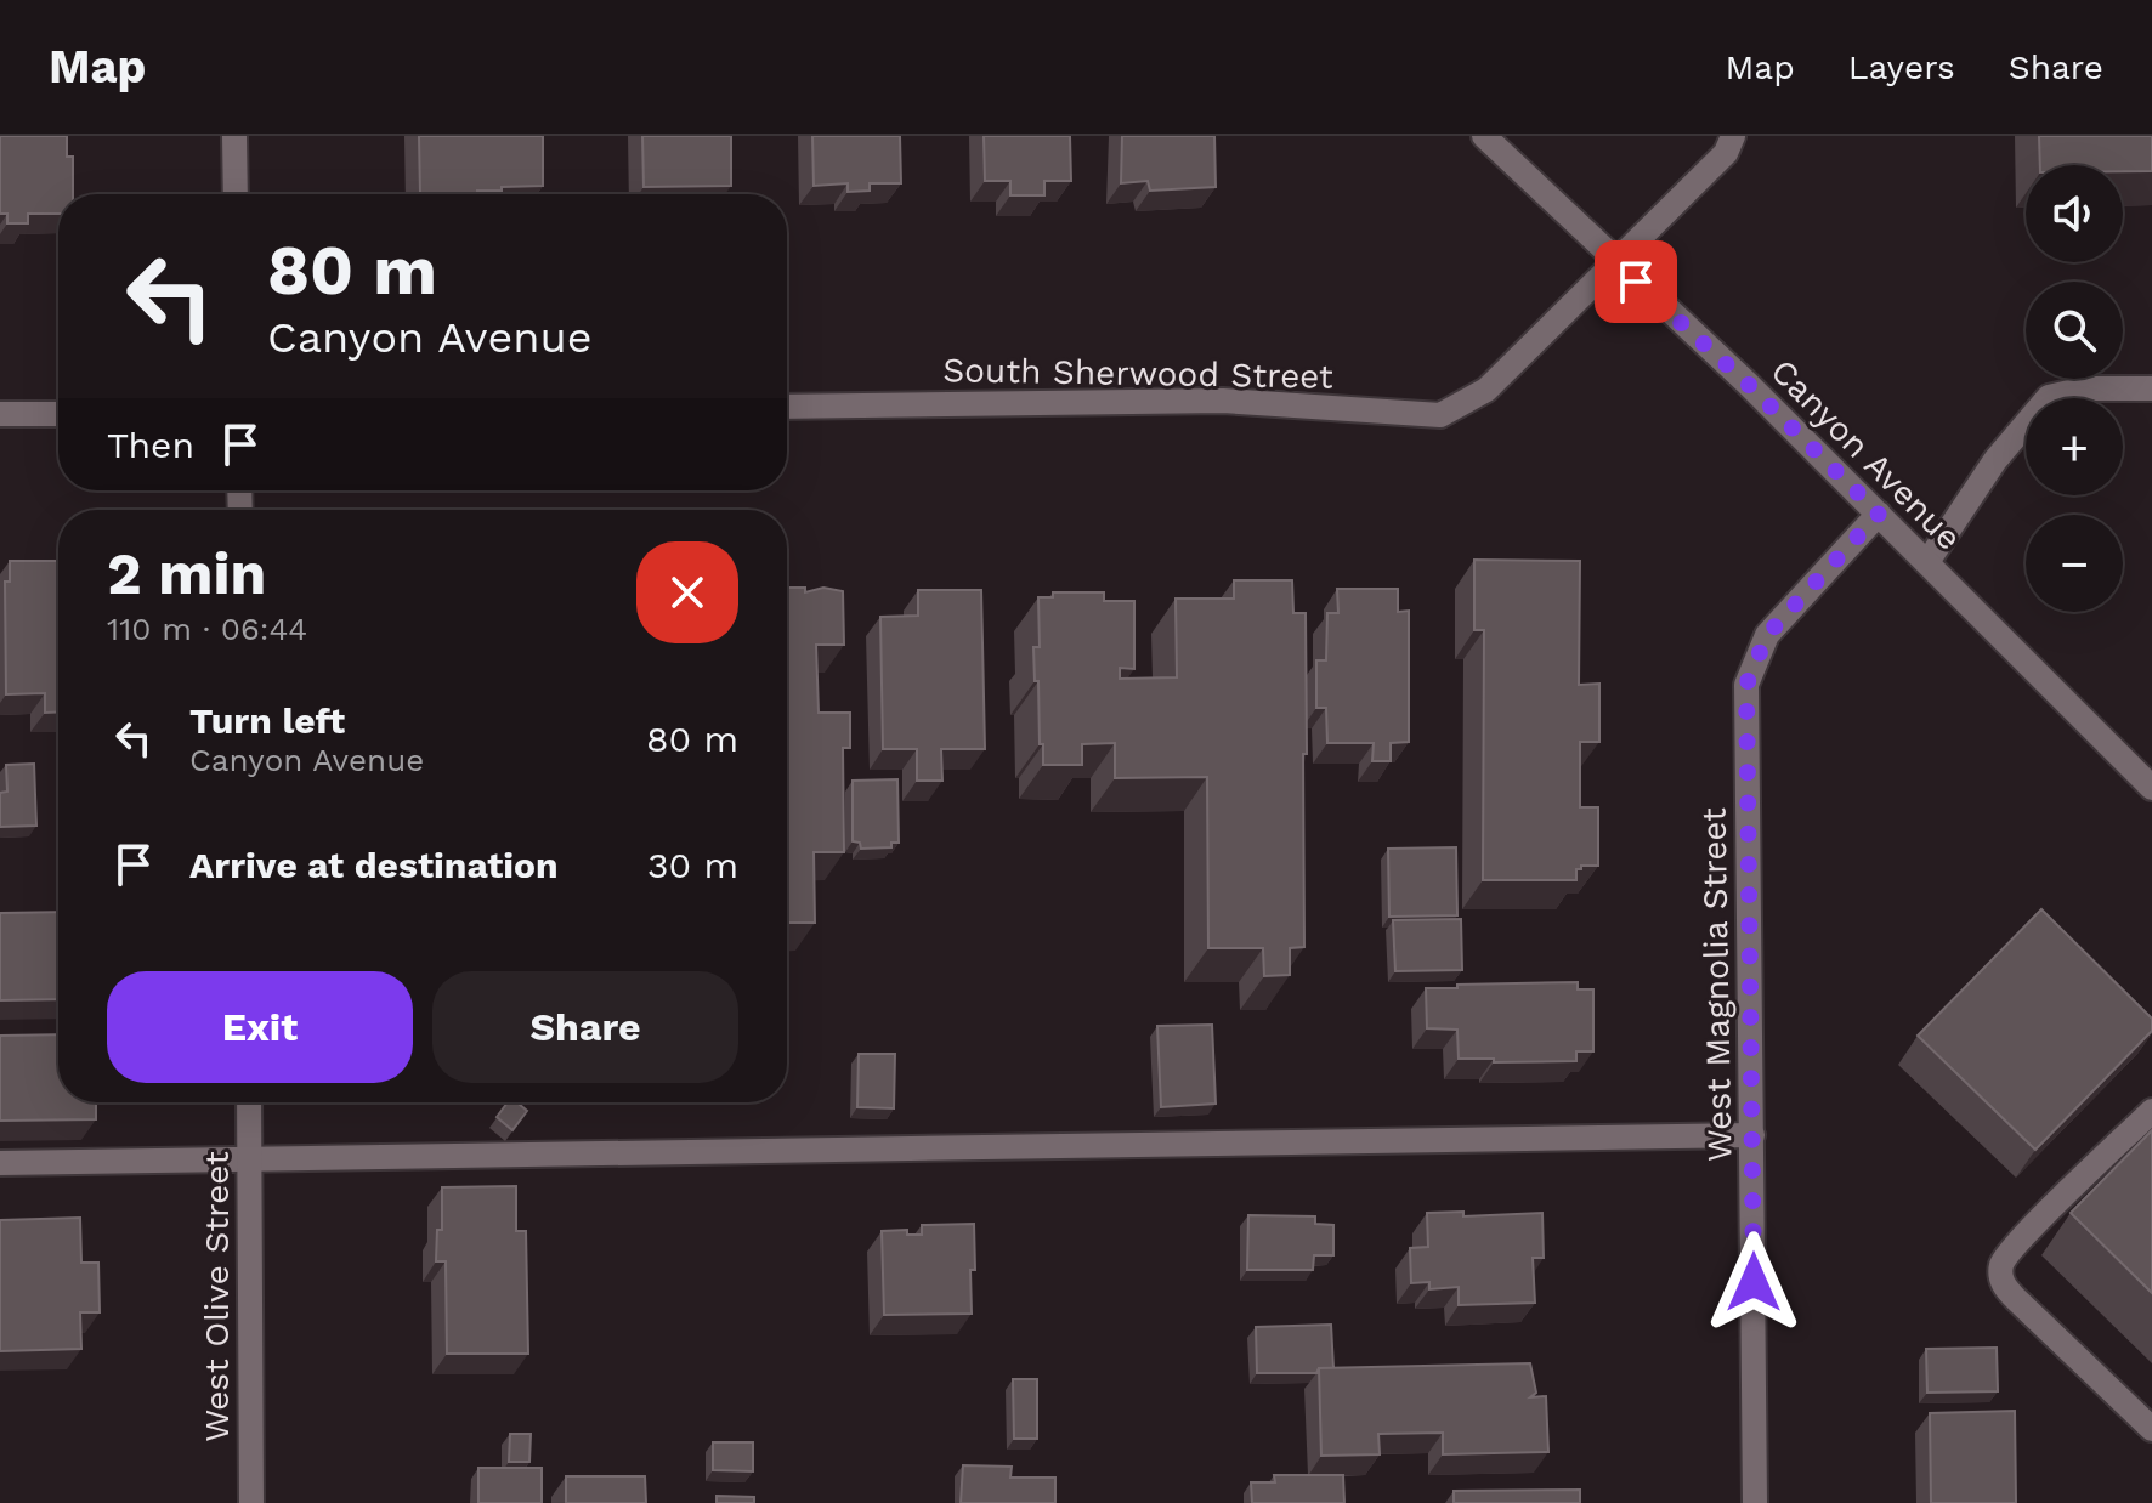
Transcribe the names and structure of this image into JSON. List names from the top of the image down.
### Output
{
  "streets": {
    "street": [
      "South Sherwood Street",
      "Canyon Avenue",
      "West Magnolia Street",
      "West Olive Street"
    ]
  },
  "crossings": [
    ["South Sherwood Street", "Canyon Avenue"],
    ["Canyon Avenue", "West Magnolia Street"]
  ],
  "page": {
    "header": "Map",
    "nav": ["Map", "Layers", "Share"],
    "map_buttons": ["+", "−"],
    "turn": ["80 m", "Canyon Avenue"],
    "then": "Then",
    "heading": ["2 min", "110 m · 06:44"],
    "list": [
      {
        "name": "Turn left",
        "note": "Canyon Avenue",
        "value": "80 m"
      },
      {
        "name": "Arrive at destination",
        "value": "30 m"
      }
    ],
    "buttons": ["Exit", "Share"]
  }
}
